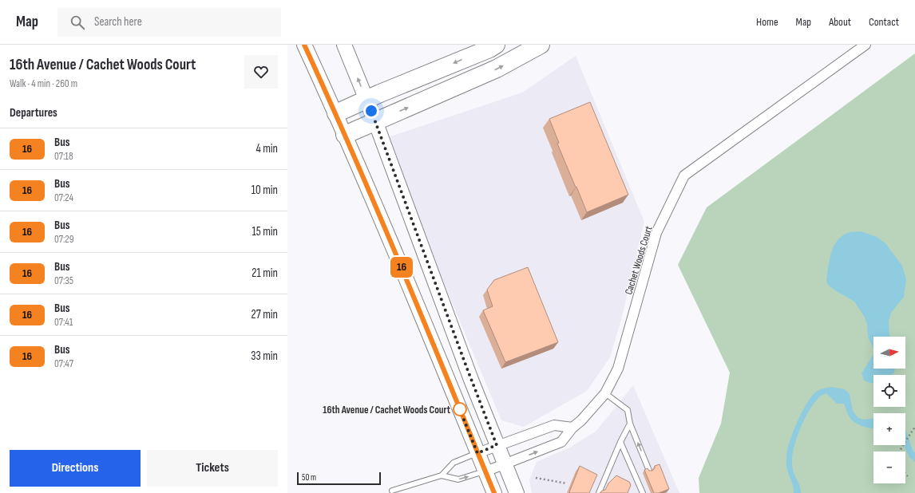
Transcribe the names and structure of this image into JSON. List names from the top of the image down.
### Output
{
  "streets": {
    "street": ["Cachet Woods Court"]
  },
  "places": ["16th Avenue / Cachet Woods Court"],
  "lines": ["bus line 16"],
  "scale_bar": "50 m",
  "north": "right",
  "page": {
    "header": "Map",
    "search": "Search here",
    "nav": [
      "Home",
      "Map",
      "About",
      "Contact"
    ],
    "heading": [
      ["16th Avenue / Cachet Woods Court", "Walk · 4 min · 260 m"],
      "Departures"
    ],
    "on_map": "16",
    "list": [
      {
        "mark": "16",
        "name": "Bus",
        "note": "07:18",
        "value": "4 min"
      },
      {
        "mark": "16",
        "name": "Bus",
        "note": "07:24",
        "value": "10 min"
      },
      {
        "mark": "16",
        "name": "Bus",
        "note": "07:29",
        "value": "15 min"
      },
      {
        "mark": "16",
        "name": "Bus",
        "note": "07:35",
        "value": "21 min"
      },
      {
        "mark": "16",
        "name": "Bus",
        "note": "07:41",
        "value": "27 min"
      },
      {
        "mark": "16",
        "name": "Bus",
        "note": "07:47",
        "value": "33 min"
      }
    ],
    "map_buttons": ["+", "−"],
    "buttons": ["Directions", "Tickets"],
    "scale": "50 m"
  }
}
